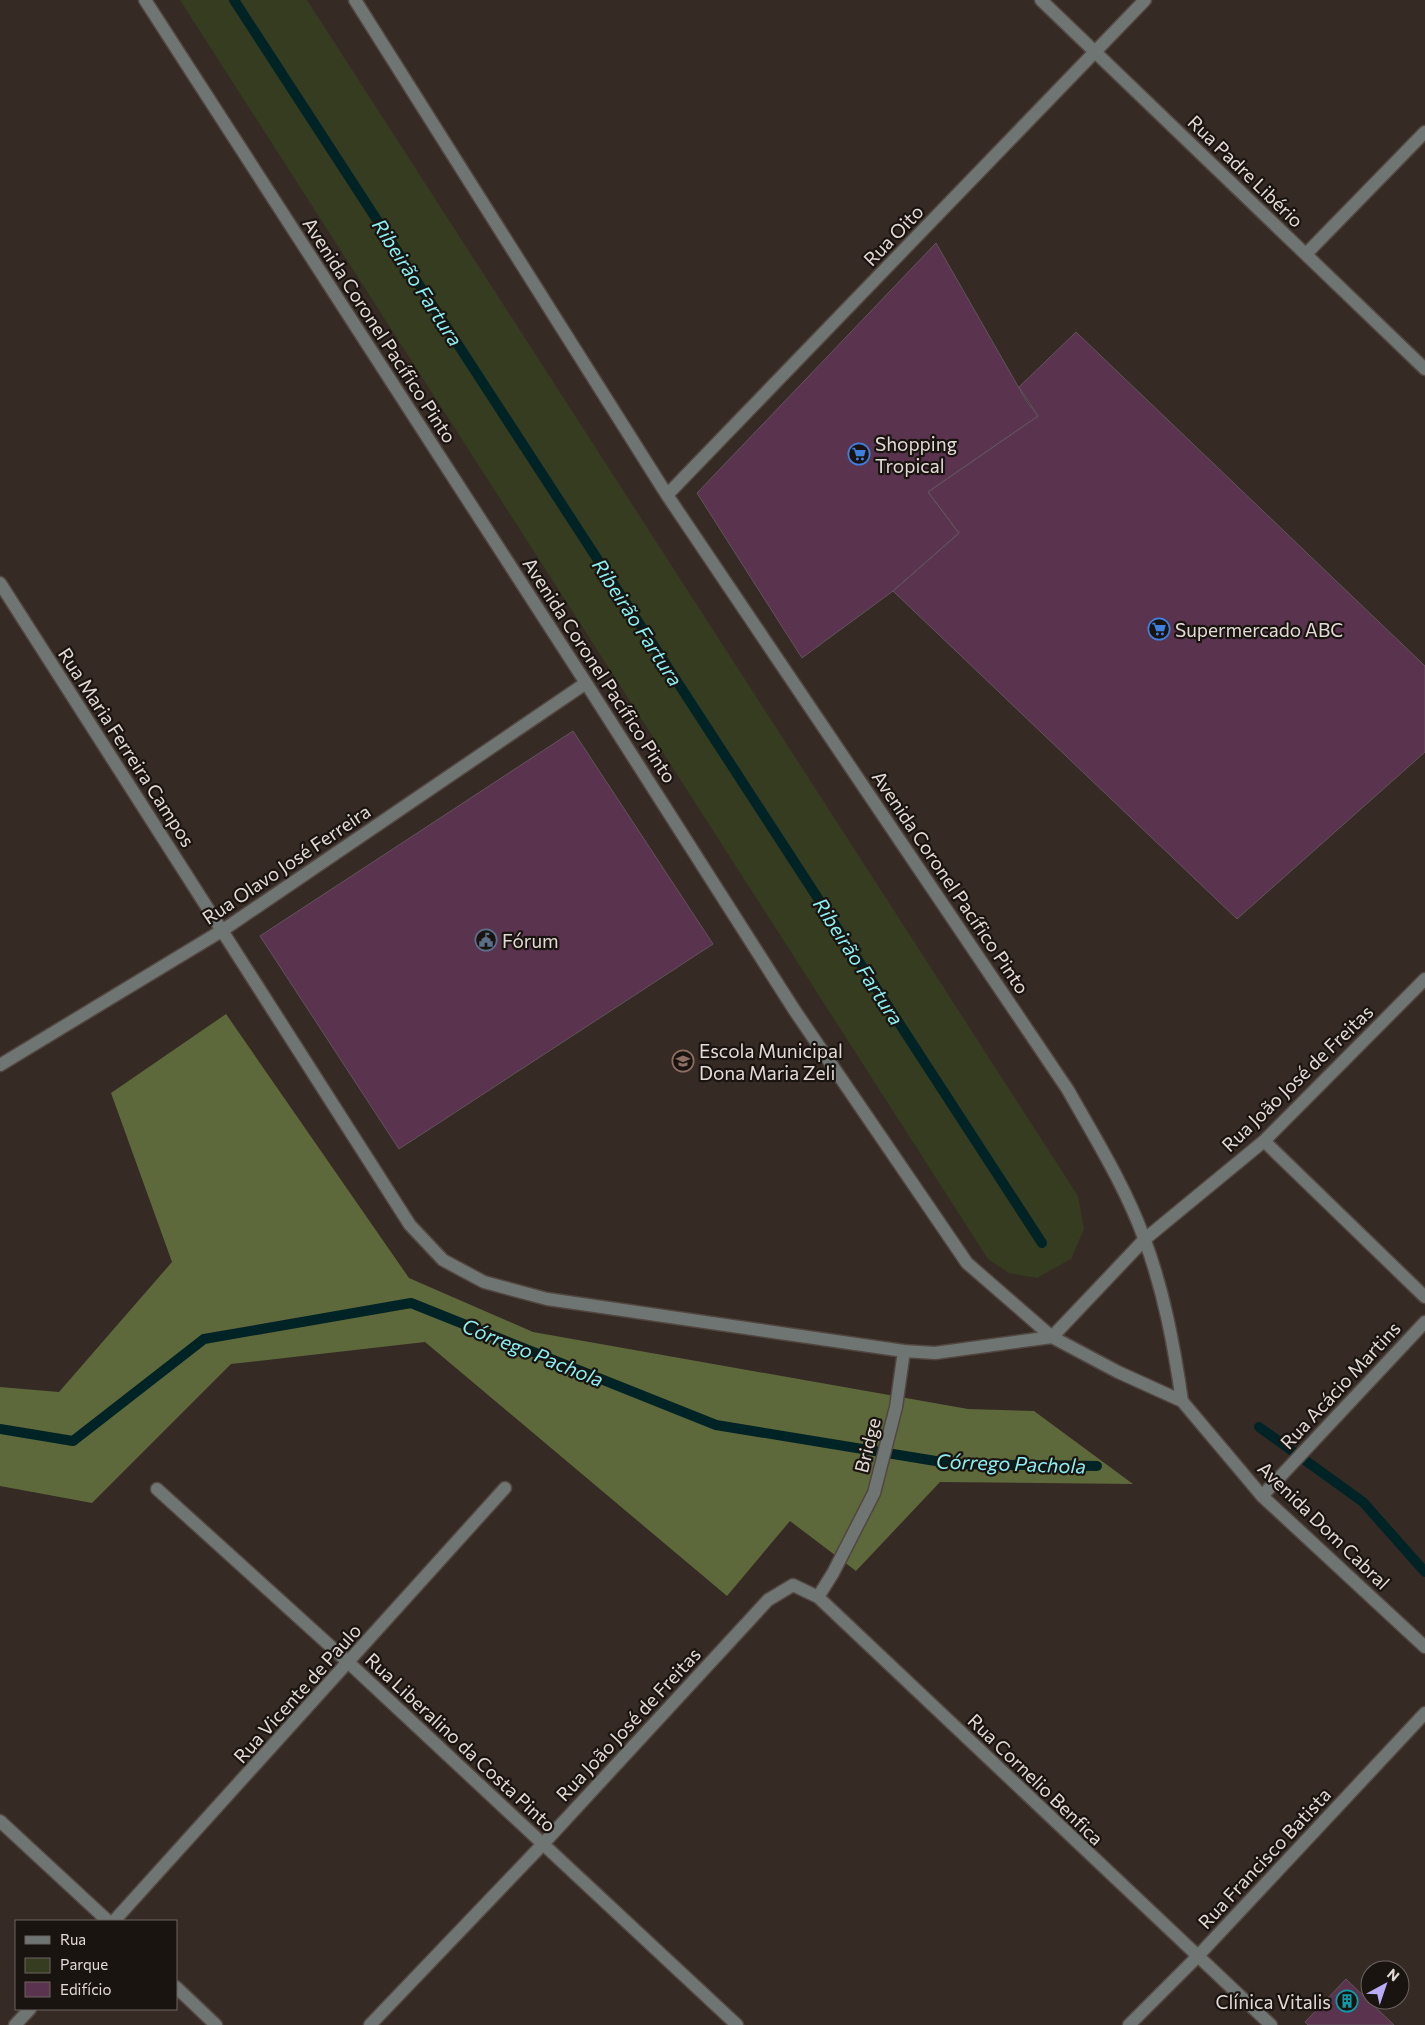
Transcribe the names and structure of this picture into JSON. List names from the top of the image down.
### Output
{
  "streets": {
    "street": [
      "Rua Padre Libério",
      "Rua Oito",
      "Avenida Coronel Pacífico Pinto",
      "Rua Maria Ferreira Campos",
      "Rua Olavo José Ferreira",
      "Rua João José de Freitas",
      "Rua Acácio Martins",
      "Bridge",
      "Avenida Dom Cabral",
      "Rua Vicente de Paulo",
      "Rua Liberalino da Costa Pinto",
      "Rua Cornelio Benfica",
      "Rua Francisco Batista"
    ]
  },
  "crossings": [
    ["Rua Padre Libério", "Rua Oito"],
    ["Rua Oito", "Avenida Coronel Pacífico Pinto"],
    ["Avenida Coronel Pacífico Pinto", "Rua Maria Ferreira Campos"],
    ["Avenida Coronel Pacífico Pinto", "Rua Olavo José Ferreira"],
    ["Avenida Coronel Pacífico Pinto", "Rua João José de Freitas"],
    ["Avenida Coronel Pacífico Pinto", "Avenida Dom Cabral"],
    ["Rua Maria Ferreira Campos", "Rua Olavo José Ferreira"],
    ["Rua Maria Ferreira Campos", "Rua João José de Freitas"],
    ["Rua Maria Ferreira Campos", "Bridge"],
    ["Rua João José de Freitas", "Rua Liberalino da Costa Pinto"],
    ["Rua João José de Freitas", "Rua Cornelio Benfica"],
    ["Rua Acácio Martins", "Avenida Dom Cabral"],
    ["Bridge", "Rua Cornelio Benfica"],
    ["Rua Vicente de Paulo", "Rua Liberalino da Costa Pinto"],
    ["Rua Cornelio Benfica", "Rua Francisco Batista"]
  ],
  "water": ["Ribeirão Fartura", "Córrego Pachola"],
  "places": {
    "supermarket": ["Shopping Tropical", "Supermercado ABC"],
    "public building": ["Fórum"],
    "school or university": ["Escola Municipal Dona Maria Zeli"],
    "building": ["Clínica Vitalis"]
  },
  "legend": ["Rua", "Parque", "Edifício"],
  "north": "top right"
}
